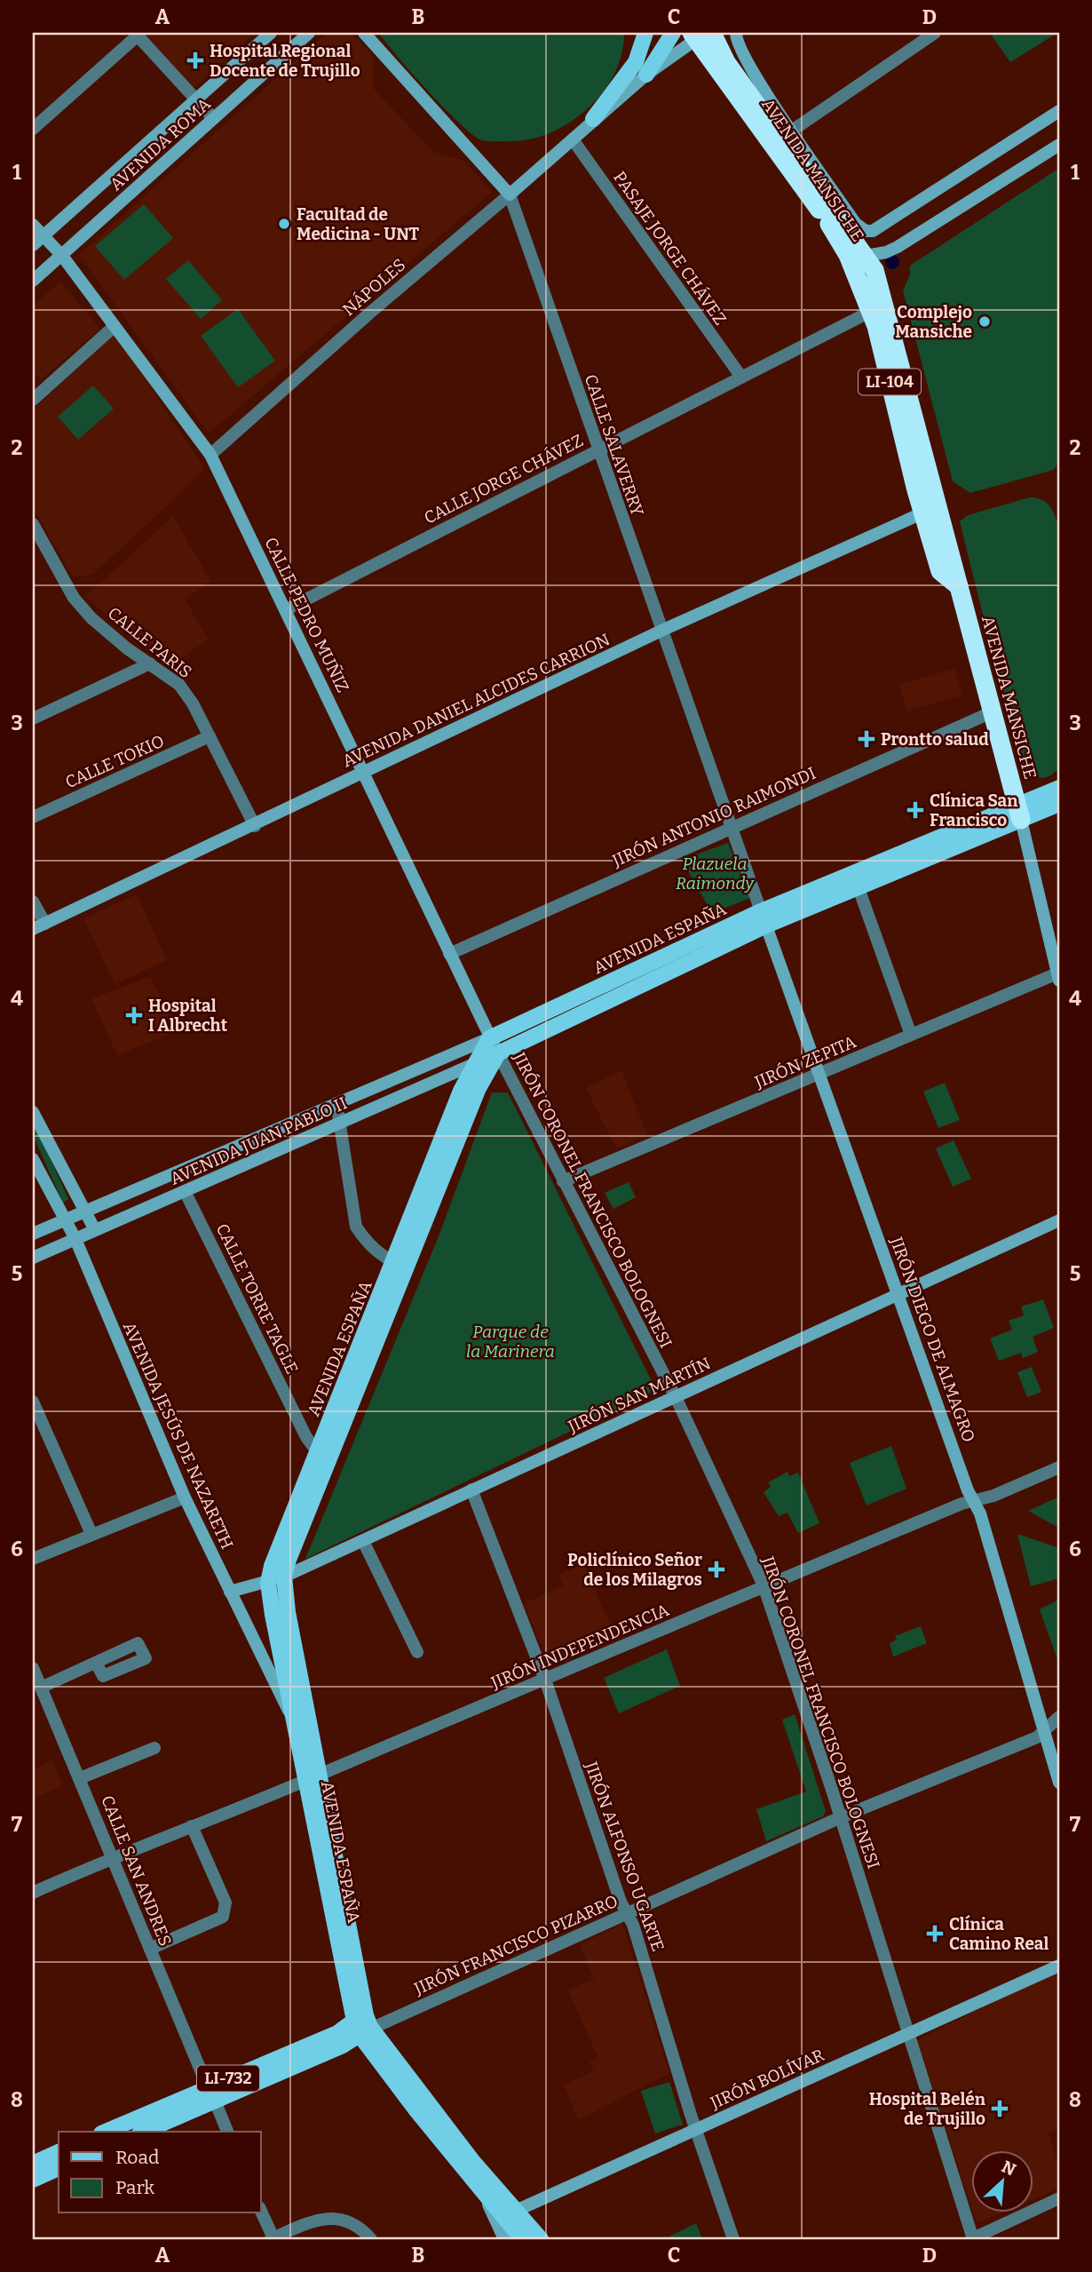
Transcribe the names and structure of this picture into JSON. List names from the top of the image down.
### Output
{
  "streets": {
    "highway": ["AVENIDA MANSICHE", "LI-104"],
    "main road": ["AVENIDA ESPAÑA", "LI-732"],
    "street": [
      "AVENIDA ROMA",
      "PASAJE JORGE CHÁVEZ",
      "NÁPOLES",
      "CALLE SALAVERRY",
      "CALLE JORGE CHÁVEZ",
      "CALLE PEDRO MUÑIZ",
      "CALLE PARIS",
      "AVENIDA DANIEL ALCIDES CARRION",
      "CALLE TOKIO",
      "JIRÓN ANTONIO RAIMONDI",
      "JIRÓN ZEPITA",
      "AVENIDA JUAN PABLO II",
      "JIRÓN CORONEL FRANCISCO BOLOGNESI",
      "CALLE TORRE TAGLE",
      "JIRÓN DIEGO DE ALMAGRO",
      "JIRÓN SAN MARTÍN",
      "AVENIDA JESÚS DE NAZARETH",
      "JIRÓN INDEPENDENCIA",
      "JIRÓN ALFONSO UGARTE",
      "CALLE SAN ANDRES",
      "JIRÓN FRANCISCO PIZARRO",
      "JIRÓN BOLÍVAR"
    ]
  },
  "crossings": [
    ["AVENIDA ROMA", "CALLE PEDRO MUÑIZ"],
    ["AVENIDA MANSICHE", "CALLE JORGE CHÁVEZ"],
    ["AVENIDA MANSICHE", "AVENIDA DANIEL ALCIDES CARRION"],
    ["AVENIDA MANSICHE", "JIRÓN ANTONIO RAIMONDI"],
    ["AVENIDA MANSICHE", "AVENIDA ESPAÑA"],
    ["PASAJE JORGE CHÁVEZ", "NÁPOLES"],
    ["PASAJE JORGE CHÁVEZ", "CALLE JORGE CHÁVEZ"],
    ["NÁPOLES", "CALLE SALAVERRY"],
    ["NÁPOLES", "CALLE PEDRO MUÑIZ"],
    ["CALLE SALAVERRY", "CALLE JORGE CHÁVEZ"],
    ["CALLE SALAVERRY", "AVENIDA DANIEL ALCIDES CARRION"],
    ["CALLE SALAVERRY", "JIRÓN ANTONIO RAIMONDI"],
    ["CALLE SALAVERRY", "AVENIDA ESPAÑA"],
    ["CALLE SALAVERRY", "JIRÓN DIEGO DE ALMAGRO"],
    ["CALLE JORGE CHÁVEZ", "CALLE PEDRO MUÑIZ"],
    ["CALLE PEDRO MUÑIZ", "AVENIDA DANIEL ALCIDES CARRION"],
    ["CALLE PEDRO MUÑIZ", "JIRÓN ANTONIO RAIMONDI"],
    ["CALLE PEDRO MUÑIZ", "AVENIDA ESPAÑA"],
    ["CALLE PEDRO MUÑIZ", "AVENIDA JUAN PABLO II"],
    ["CALLE PEDRO MUÑIZ", "JIRÓN CORONEL FRANCISCO BOLOGNESI"],
    ["CALLE PARIS", "AVENIDA DANIEL ALCIDES CARRION"],
    ["CALLE PARIS", "CALLE TOKIO"],
    ["AVENIDA ESPAÑA", "AVENIDA JUAN PABLO II"],
    ["AVENIDA ESPAÑA", "JIRÓN CORONEL FRANCISCO BOLOGNESI"],
    ["AVENIDA ESPAÑA", "CALLE TORRE TAGLE"],
    ["AVENIDA ESPAÑA", "JIRÓN DIEGO DE ALMAGRO"],
    ["AVENIDA ESPAÑA", "JIRÓN SAN MARTÍN"],
    ["AVENIDA ESPAÑA", "AVENIDA JESÚS DE NAZARETH"],
    ["AVENIDA ESPAÑA", "JIRÓN INDEPENDENCIA"],
    ["AVENIDA ESPAÑA", "JIRÓN FRANCISCO PIZARRO"],
    ["AVENIDA ESPAÑA", "LI-732"],
    ["AVENIDA ESPAÑA", "JIRÓN BOLÍVAR"],
    ["JIRÓN ZEPITA", "JIRÓN CORONEL FRANCISCO BOLOGNESI"],
    ["JIRÓN ZEPITA", "JIRÓN DIEGO DE ALMAGRO"],
    ["AVENIDA JUAN PABLO II", "JIRÓN CORONEL FRANCISCO BOLOGNESI"],
    ["AVENIDA JUAN PABLO II", "CALLE TORRE TAGLE"],
    ["AVENIDA JUAN PABLO II", "AVENIDA JESÚS DE NAZARETH"],
    ["JIRÓN CORONEL FRANCISCO BOLOGNESI", "JIRÓN SAN MARTÍN"],
    ["JIRÓN CORONEL FRANCISCO BOLOGNESI", "JIRÓN INDEPENDENCIA"],
    ["JIRÓN CORONEL FRANCISCO BOLOGNESI", "JIRÓN FRANCISCO PIZARRO"],
    ["JIRÓN CORONEL FRANCISCO BOLOGNESI", "JIRÓN BOLÍVAR"],
    ["JIRÓN DIEGO DE ALMAGRO", "JIRÓN SAN MARTÍN"],
    ["JIRÓN DIEGO DE ALMAGRO", "JIRÓN INDEPENDENCIA"],
    ["JIRÓN DIEGO DE ALMAGRO", "JIRÓN FRANCISCO PIZARRO"],
    ["JIRÓN SAN MARTÍN", "AVENIDA JESÚS DE NAZARETH"],
    ["JIRÓN SAN MARTÍN", "JIRÓN ALFONSO UGARTE"],
    ["JIRÓN INDEPENDENCIA", "JIRÓN ALFONSO UGARTE"],
    ["JIRÓN INDEPENDENCIA", "CALLE SAN ANDRES"],
    ["JIRÓN ALFONSO UGARTE", "JIRÓN FRANCISCO PIZARRO"],
    ["JIRÓN ALFONSO UGARTE", "JIRÓN BOLÍVAR"],
    ["CALLE SAN ANDRES", "LI-732"],
    ["JIRÓN FRANCISCO PIZARRO", "LI-732"]
  ],
  "parks": ["Plazuela Raimondy", "Parque de la Marinera"],
  "places": {
    "health": [
      "Hospital Regional Docente de Trujillo",
      "Prontto salud",
      "Clínica San Francisco",
      "Hospital I Albrecht",
      "Policlínico Señor de los Milagros",
      "Clínica Camino Real",
      "Hospital Belén de Trujillo"
    ],
    "other": ["Facultad de Medicina - UNT", "Complejo Mansiche"]
  },
  "legend": ["Road", "Park"],
  "north": "top right",
  "grid": {
    "columns": [
      "A",
      "B",
      "C",
      "D"
    ],
    "rows": [
      "1",
      "2",
      "3",
      "4",
      "5",
      "6",
      "7",
      "8"
    ]
  }
}
